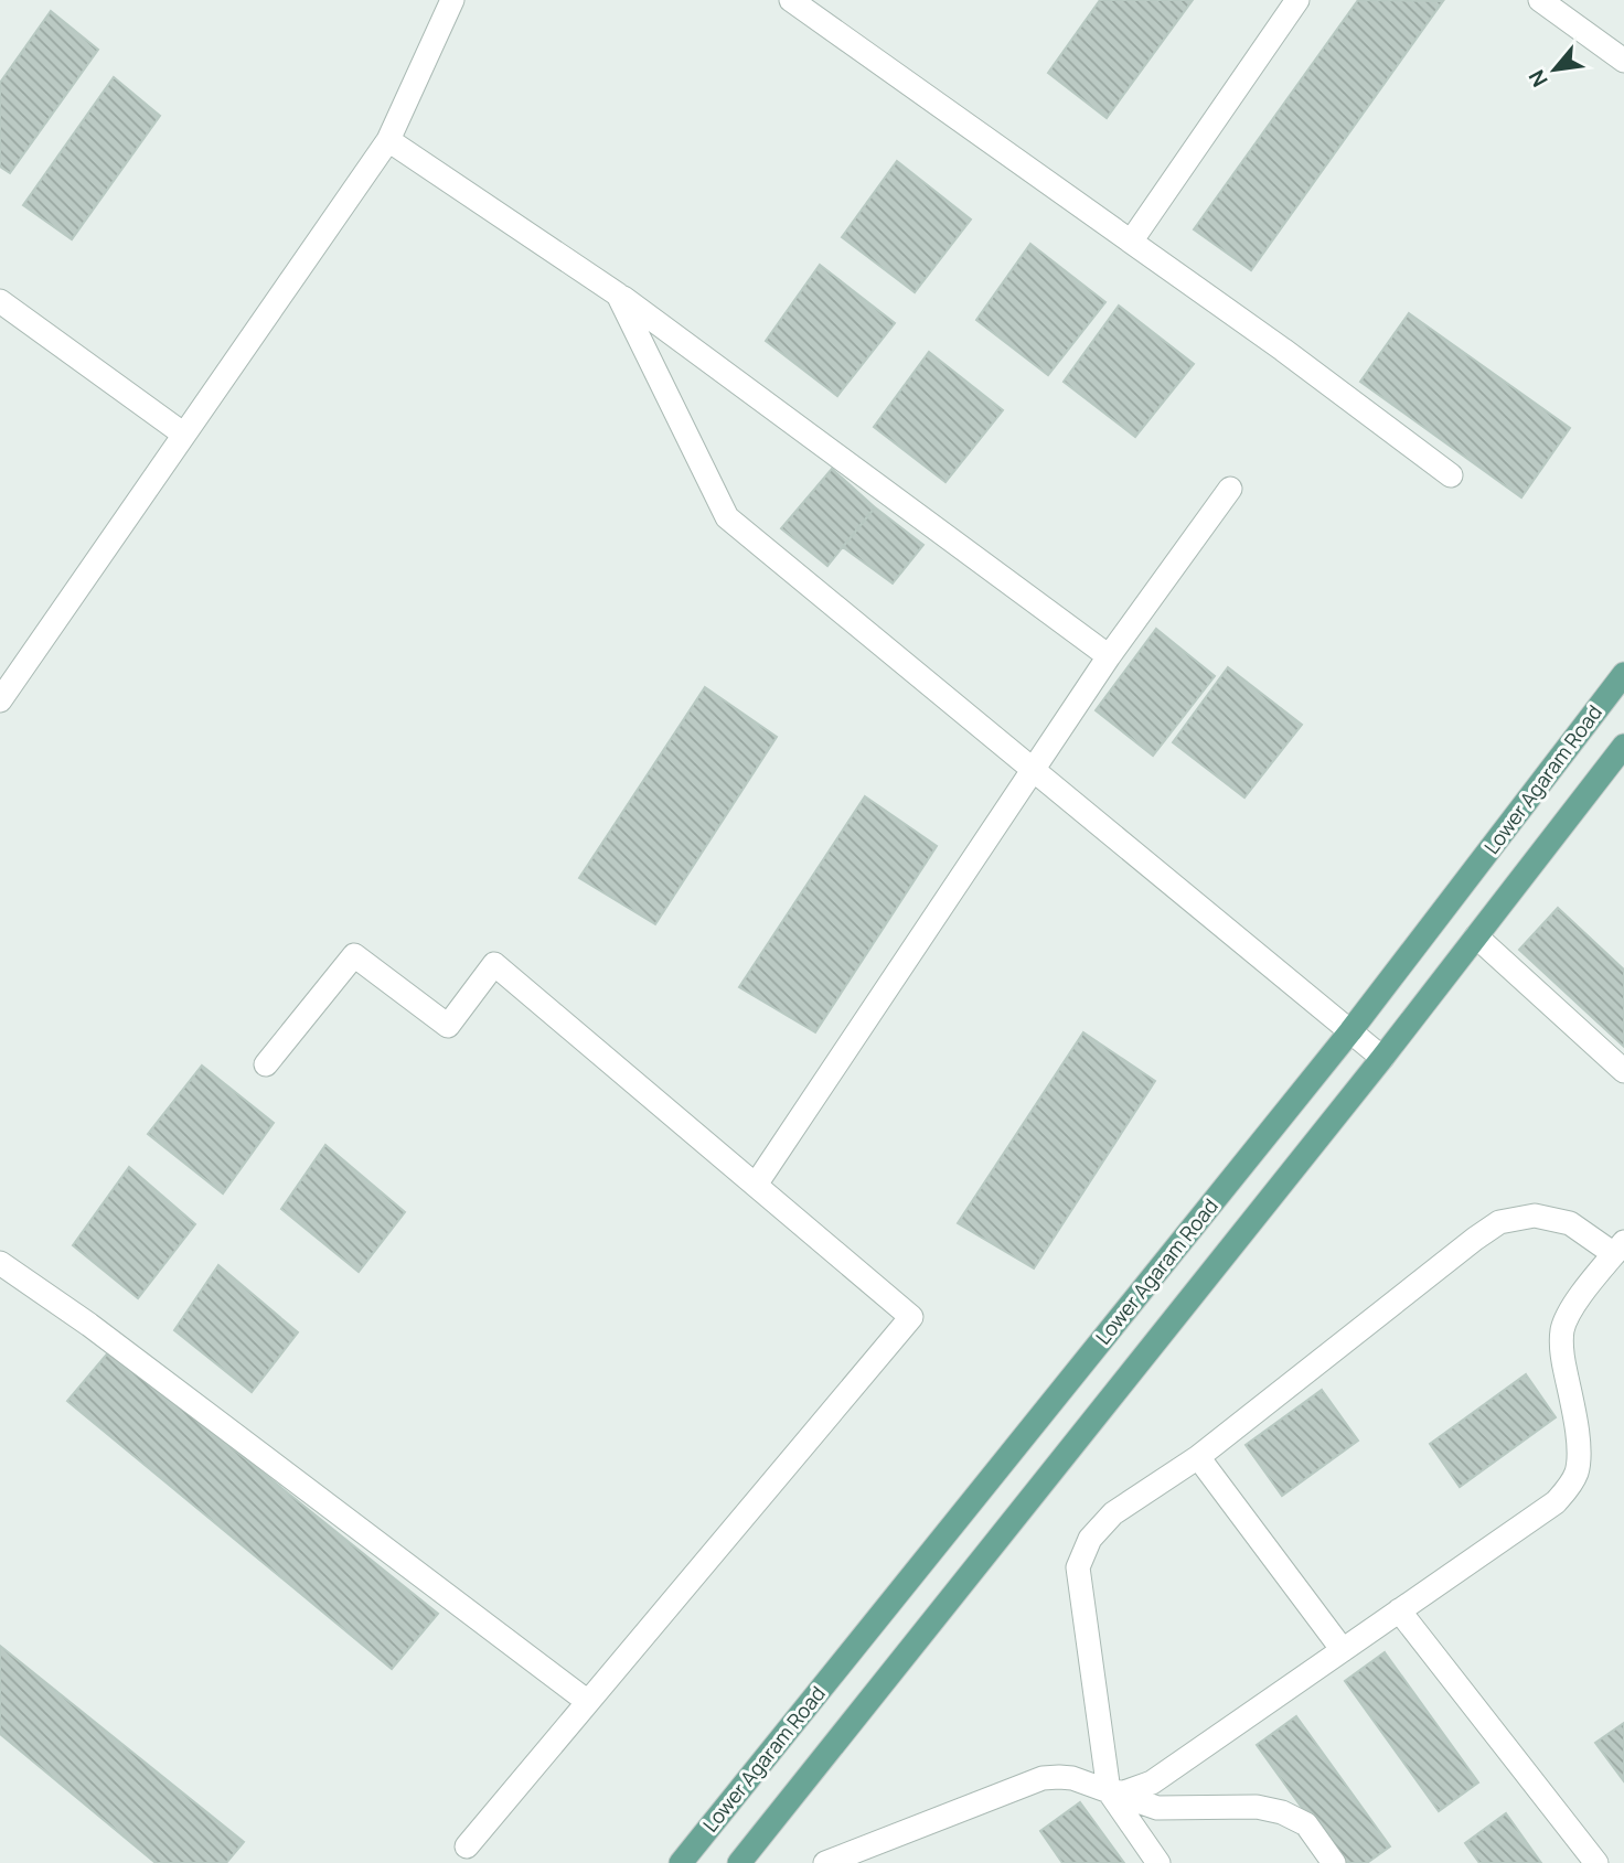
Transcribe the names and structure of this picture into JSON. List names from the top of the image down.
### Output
{
  "streets": {
    "main road": ["Lower Agaram Road"]
  },
  "north": "bottom left"
}
